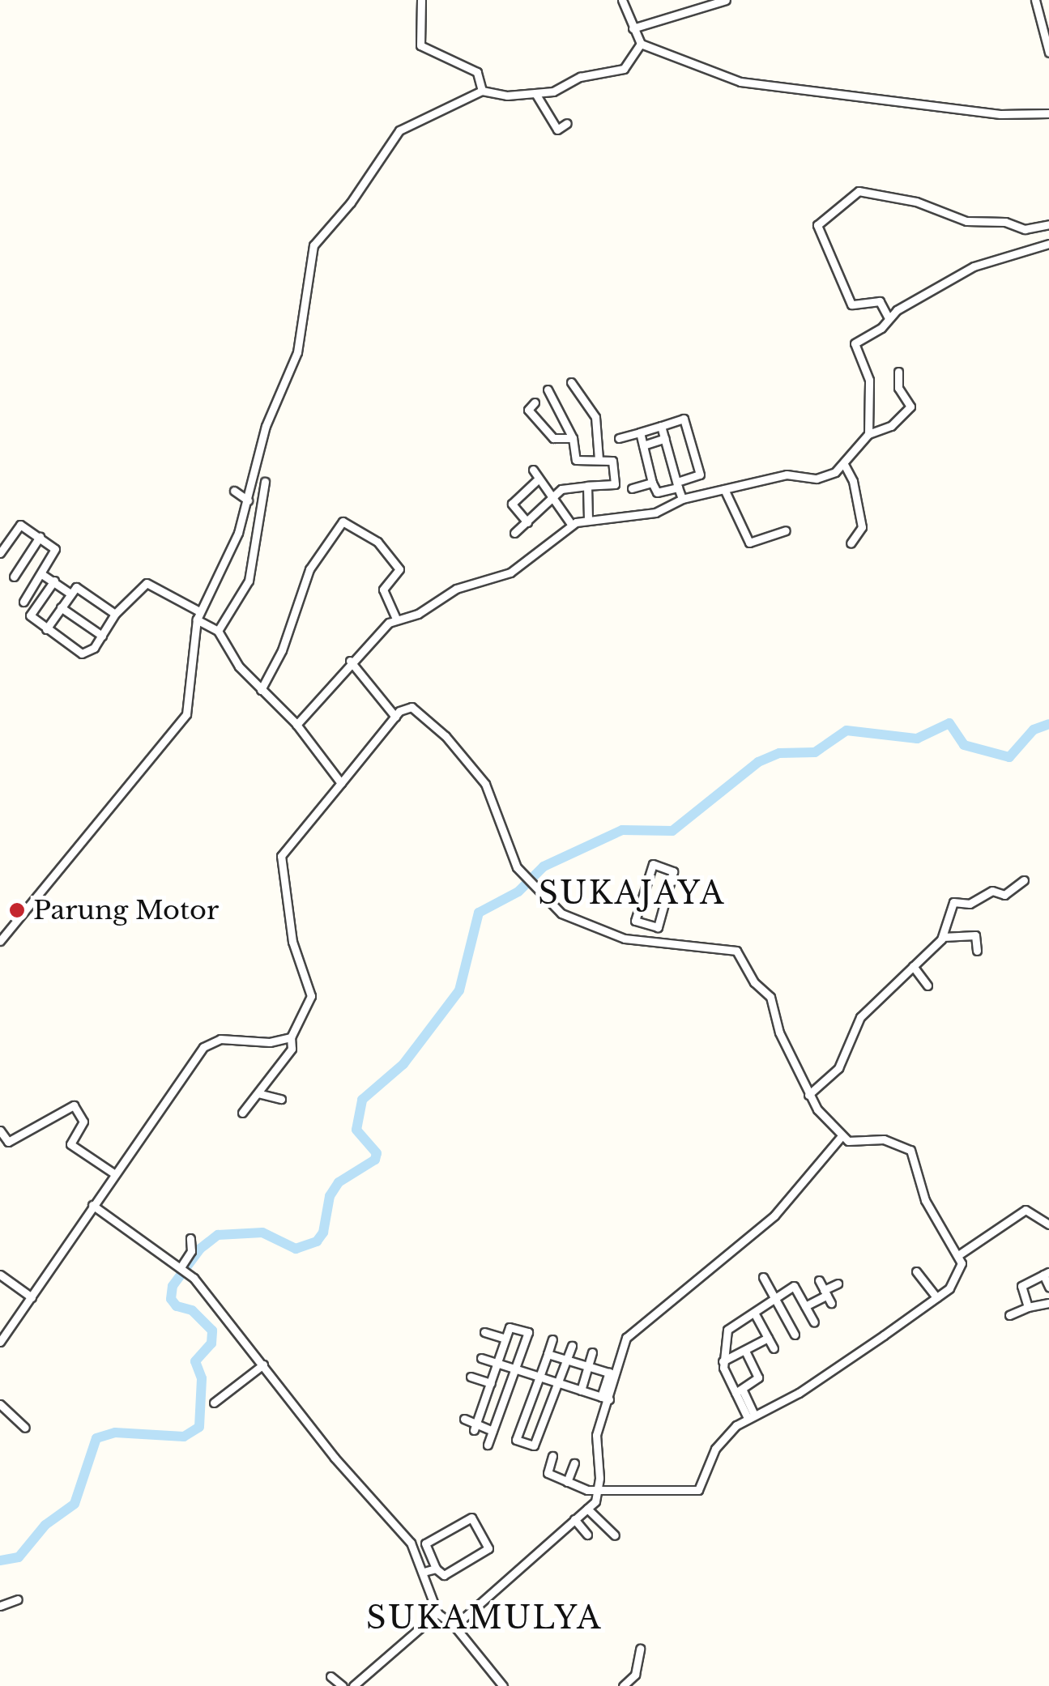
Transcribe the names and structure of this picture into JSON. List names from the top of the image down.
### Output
{
  "districts": ["SUKAJAYA", "SUKAMULYA"],
  "places": ["Parung Motor"]
}
